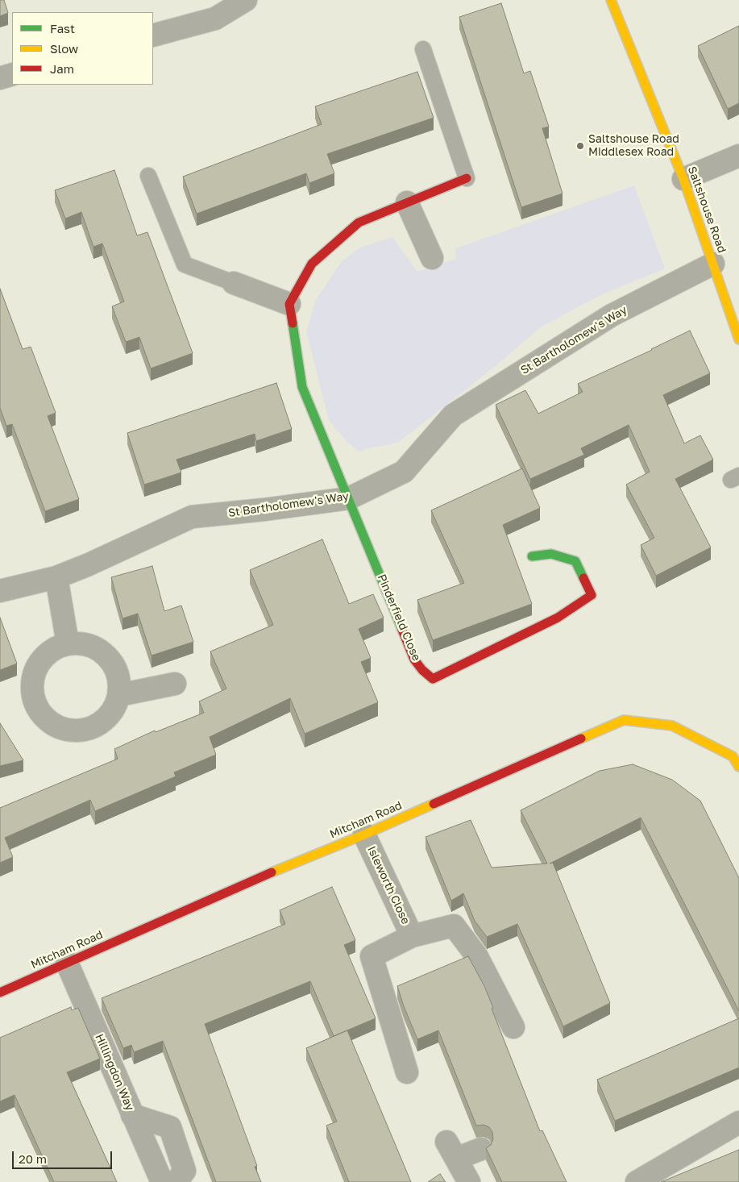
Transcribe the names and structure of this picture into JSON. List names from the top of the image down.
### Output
{
  "streets": {
    "street": [
      "Saltshouse Road",
      "St Bartholomew's Way",
      "Pinderfield Close",
      "Mitcham Road",
      "Isleworth Close",
      "Hillingdon Way"
    ]
  },
  "crossings": [
    ["Saltshouse Road", "St Bartholomew's Way"],
    ["St Bartholomew's Way", "Pinderfield Close"],
    ["Mitcham Road", "Isleworth Close"],
    ["Mitcham Road", "Hillingdon Way"]
  ],
  "places": ["Saltshouse Road Middlesex Road"],
  "legend": ["Fast", "Slow", "Jam"],
  "scale_bar": "20 m"
}
